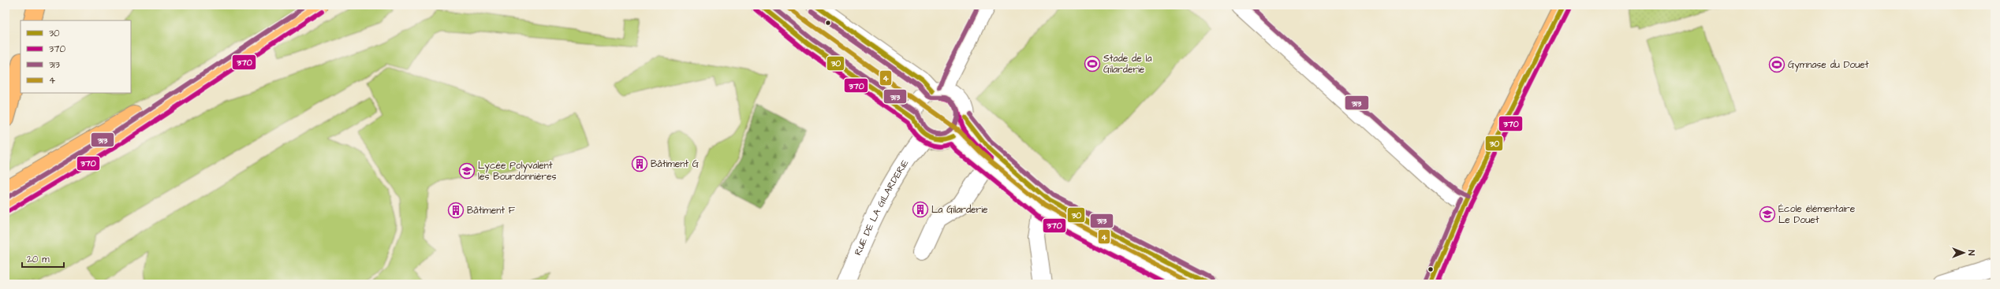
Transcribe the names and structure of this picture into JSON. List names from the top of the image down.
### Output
{
  "streets": {
    "street": ["RUE DE LA GILARDERIE"]
  },
  "places": {
    "sports": ["Stade de la Gilarderie", "Gymnase du Douet"],
    "building": ["Bâtiment G", "La Gilarderie", "Bâtiment F"],
    "school or university": ["Lycée Polyvalent les Bourdonnières", "École élémentaire Le Douet"]
  },
  "lines": [
    "transit line 30",
    "transit line 313",
    "transit line 4",
    "transit line 370"
  ],
  "legend": [
    "30",
    "370",
    "313",
    "4"
  ],
  "scale_bar": "20 m",
  "north": "right"
}
